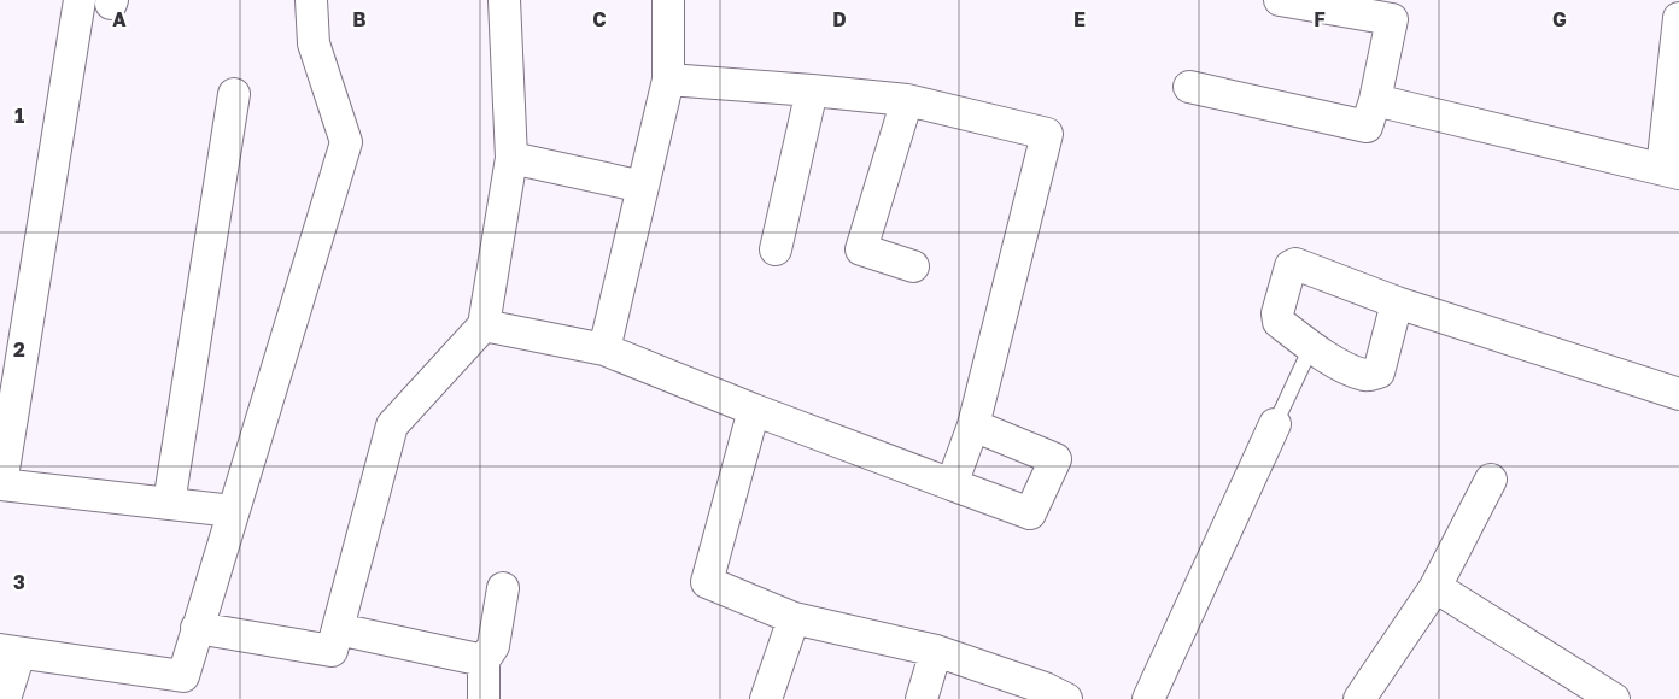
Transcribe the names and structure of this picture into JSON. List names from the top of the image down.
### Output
{
  "grid": {
    "columns": [
      "A",
      "B",
      "C",
      "D",
      "E",
      "F",
      "G"
    ],
    "rows": ["1", "2", "3"]
  }
}
